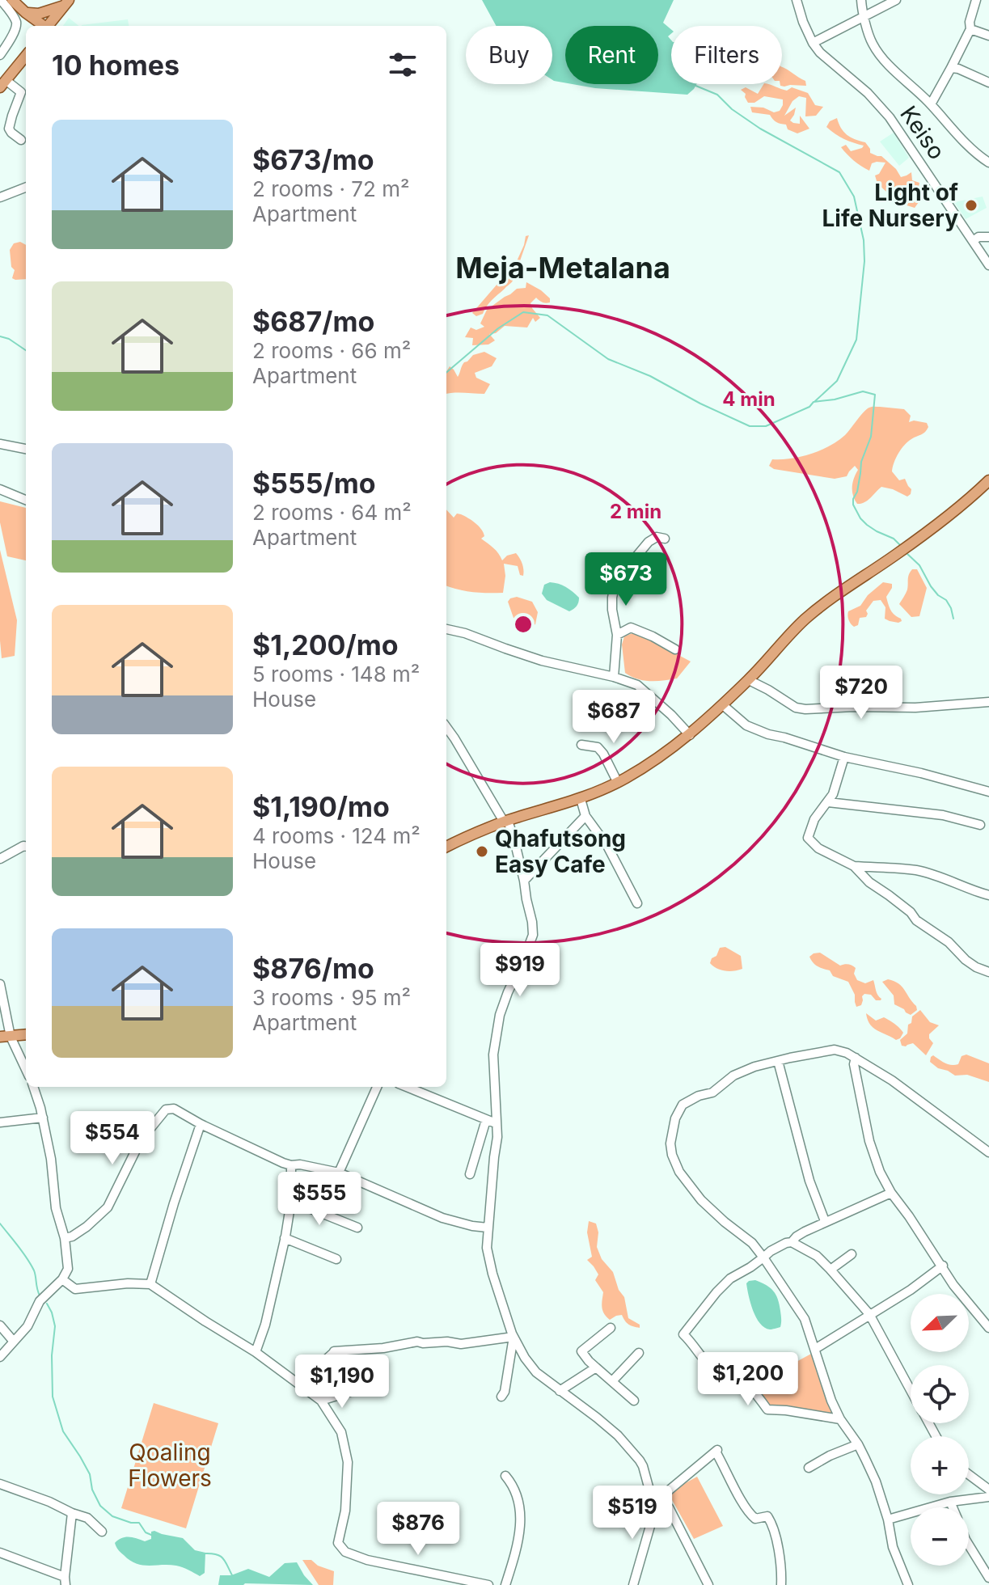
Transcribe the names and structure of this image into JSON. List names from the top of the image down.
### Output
{
  "streets": {
    "street": ["Keiso"]
  },
  "districts": ["Meja-Metalana"],
  "parks": ["Qoaling Flowers"],
  "places": ["Light of Life Nursery", "Qhafutsong Easy Cafe"],
  "north": "bottom left",
  "page": {
    "chip": ["Buy", "Rent", "Filters"],
    "heading": "10 homes",
    "list": [
      {
        "name": "$673/mo",
        "note": "2 rooms · 72 m² · Apartment"
      },
      {
        "name": "$687/mo",
        "note": "2 rooms · 66 m² · Apartment"
      },
      {
        "name": "$555/mo",
        "note": "2 rooms · 64 m² · Apartment"
      },
      {
        "name": "$1,200/mo",
        "note": "5 rooms · 148 m² · House"
      },
      {
        "name": "$1,190/mo",
        "note": "4 rooms · 124 m² · House"
      },
      {
        "name": "$876/mo",
        "note": "3 rooms · 95 m² · Apartment"
      }
    ],
    "price": [
      "$673",
      "$720",
      "$687",
      "$919",
      "$554",
      "$555",
      "$1,200",
      "$1,190",
      "$519",
      "$876"
    ],
    "map_buttons": ["+", "−"]
  },
  "rings": ["4 min", "2 min"]
}
